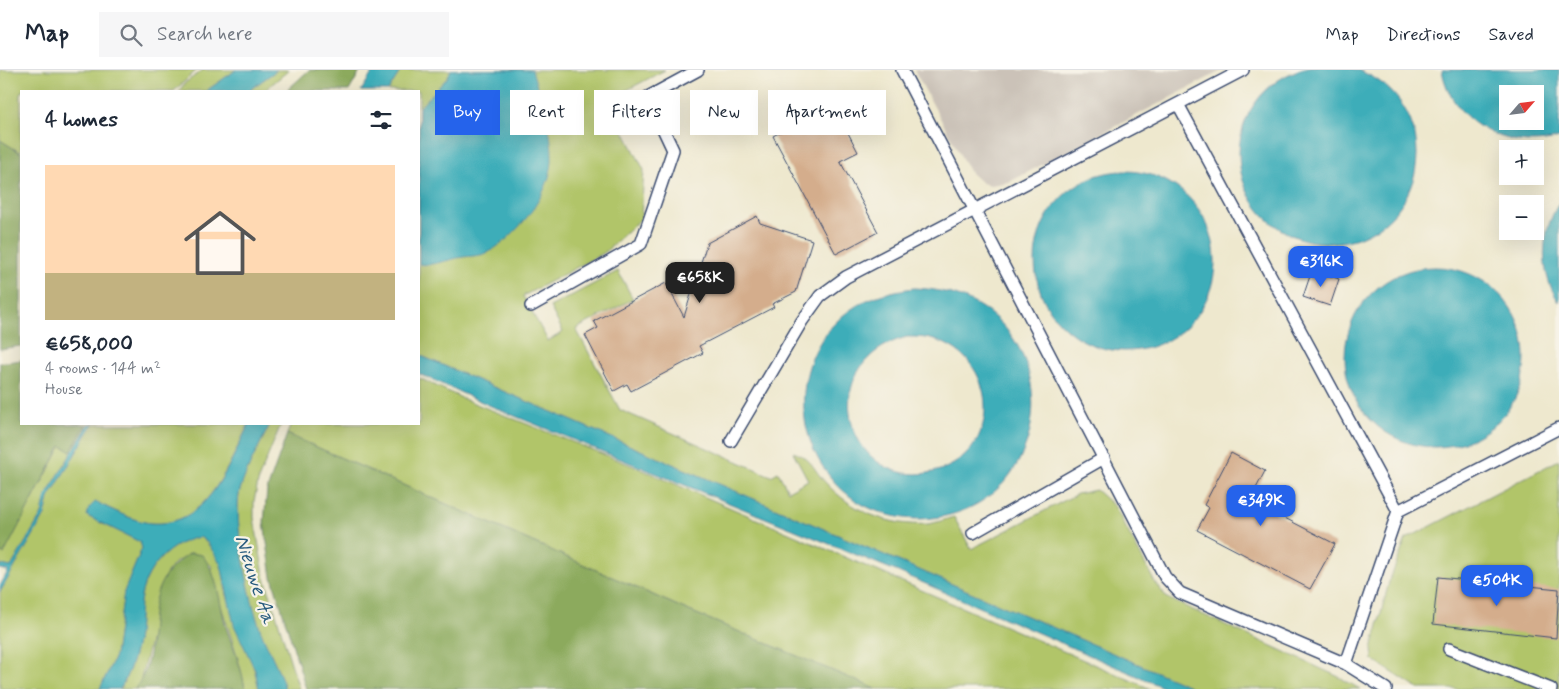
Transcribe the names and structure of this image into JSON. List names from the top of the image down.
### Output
{
  "water": ["Nieuwe Aa"],
  "north": "top right",
  "page": {
    "header": "Map",
    "search": "Search here",
    "nav": ["Map", "Directions", "Saved"],
    "map_buttons": ["+", "−"],
    "chip": [
      "Buy",
      "Rent",
      "Filters",
      "New",
      "Apartment"
    ],
    "heading": "4 homes",
    "list": [
      {
        "name": "€658,000",
        "note": "4 rooms · 144 m² · House"
      }
    ],
    "price": [
      "€316K",
      "€658K",
      "€349K",
      "€504K"
    ]
  }
}
